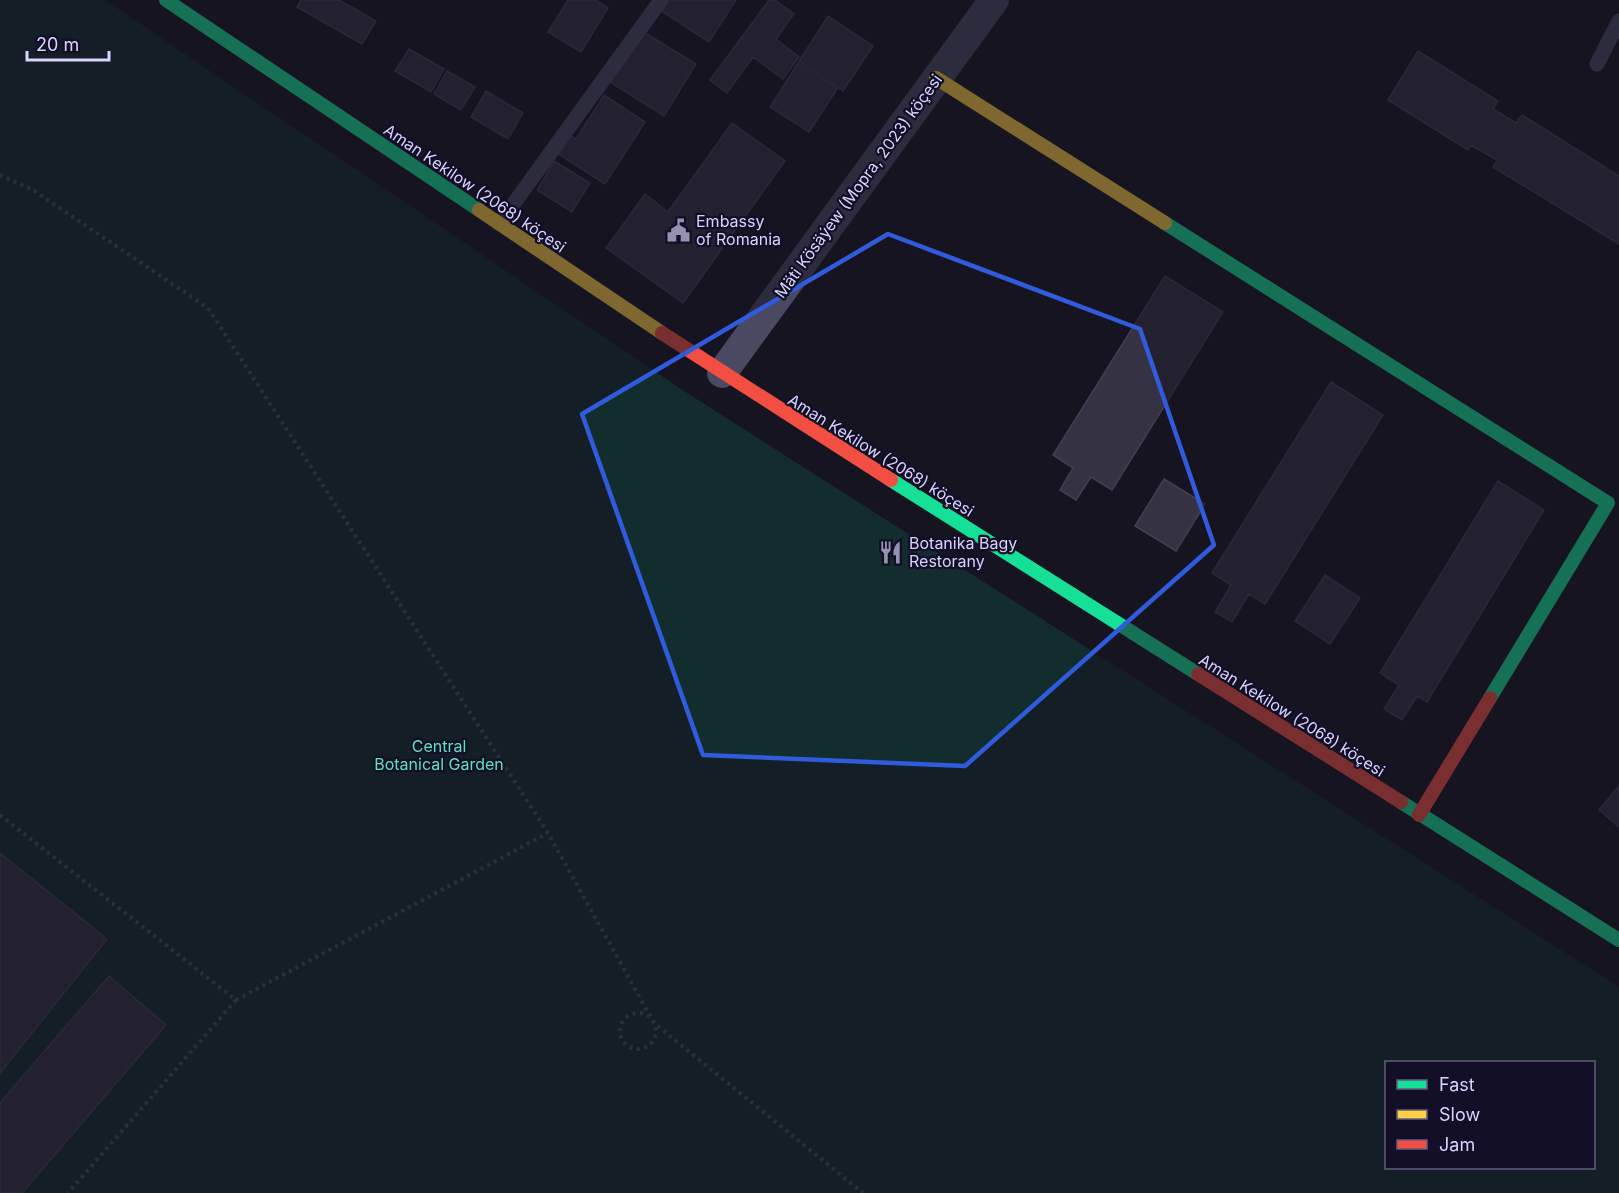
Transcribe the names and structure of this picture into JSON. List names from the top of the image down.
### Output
{
  "streets": {
    "street": ["Mäti Kösäýew (Mopra, 2023) köçesi", "Aman Kekilow (2068) köçesi"]
  },
  "crossings": [
    ["Mäti Kösäýew (Mopra, 2023) köçesi", "Aman Kekilow (2068) köçesi"]
  ],
  "parks": ["Central Botanical Garden"],
  "places": {
    "public building": ["Embassy of Romania"],
    "restaurant": ["Botanika Bagy Restorany"]
  },
  "legend": ["Fast", "Slow", "Jam"],
  "scale_bar": "20 m"
}
